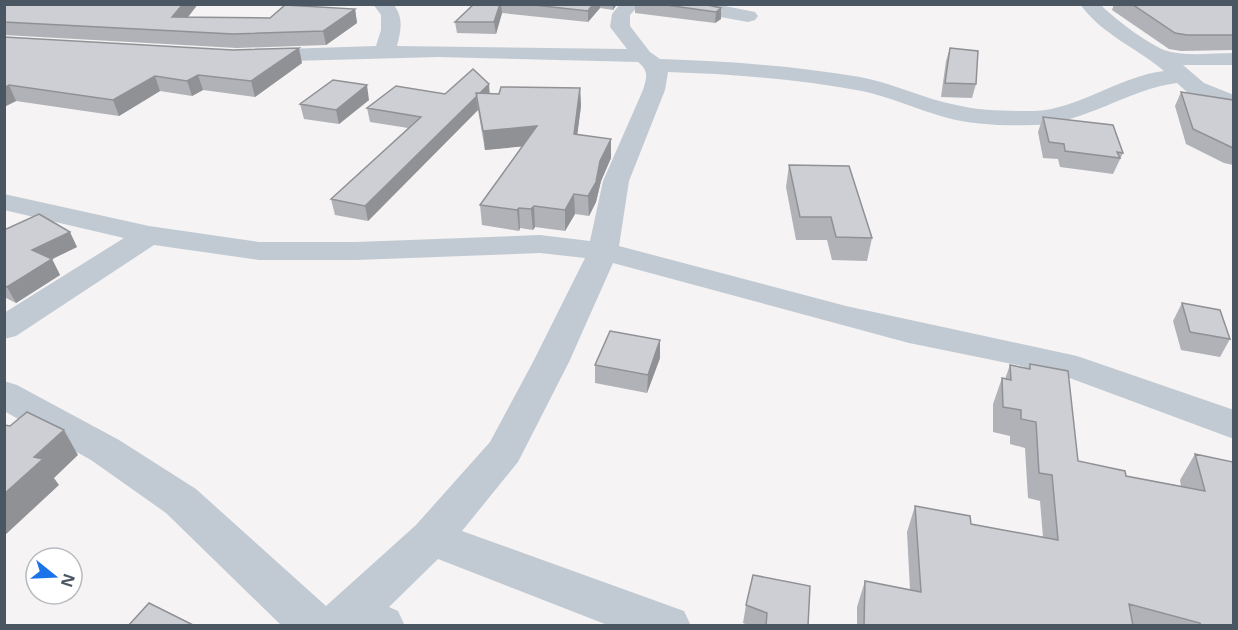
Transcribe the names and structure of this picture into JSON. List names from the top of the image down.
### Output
{
  "north": "right"
}
